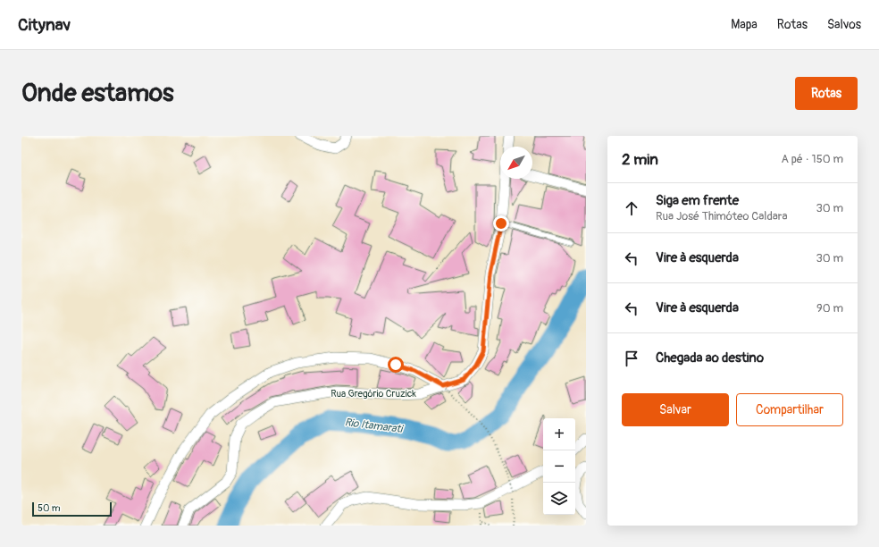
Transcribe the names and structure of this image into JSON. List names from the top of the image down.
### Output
{
  "streets": {
    "street": ["Rua Gregório Cruzick"]
  },
  "water": ["Rio Itamarati"],
  "scale_bar": "50 m",
  "north": "bottom left",
  "page": {
    "header": "Citynav",
    "nav": ["Mapa", "Rotas", "Salvos"],
    "buttons": [
      "Rotas",
      ["Salvar", "Compartilhar"]
    ],
    "title": "Onde estamos",
    "heading": ["2 min", "A pé · 150 m"],
    "list": [
      ["Siga em frente", "Rua José Thimóteo Caldara", "30 m"],
      ["Vire à esquerda", "30 m"],
      ["Vire à esquerda", "90 m"],
      "Chegada ao destino"
    ],
    "map_buttons": ["+", "−"],
    "scale": "50 m"
  }
}
